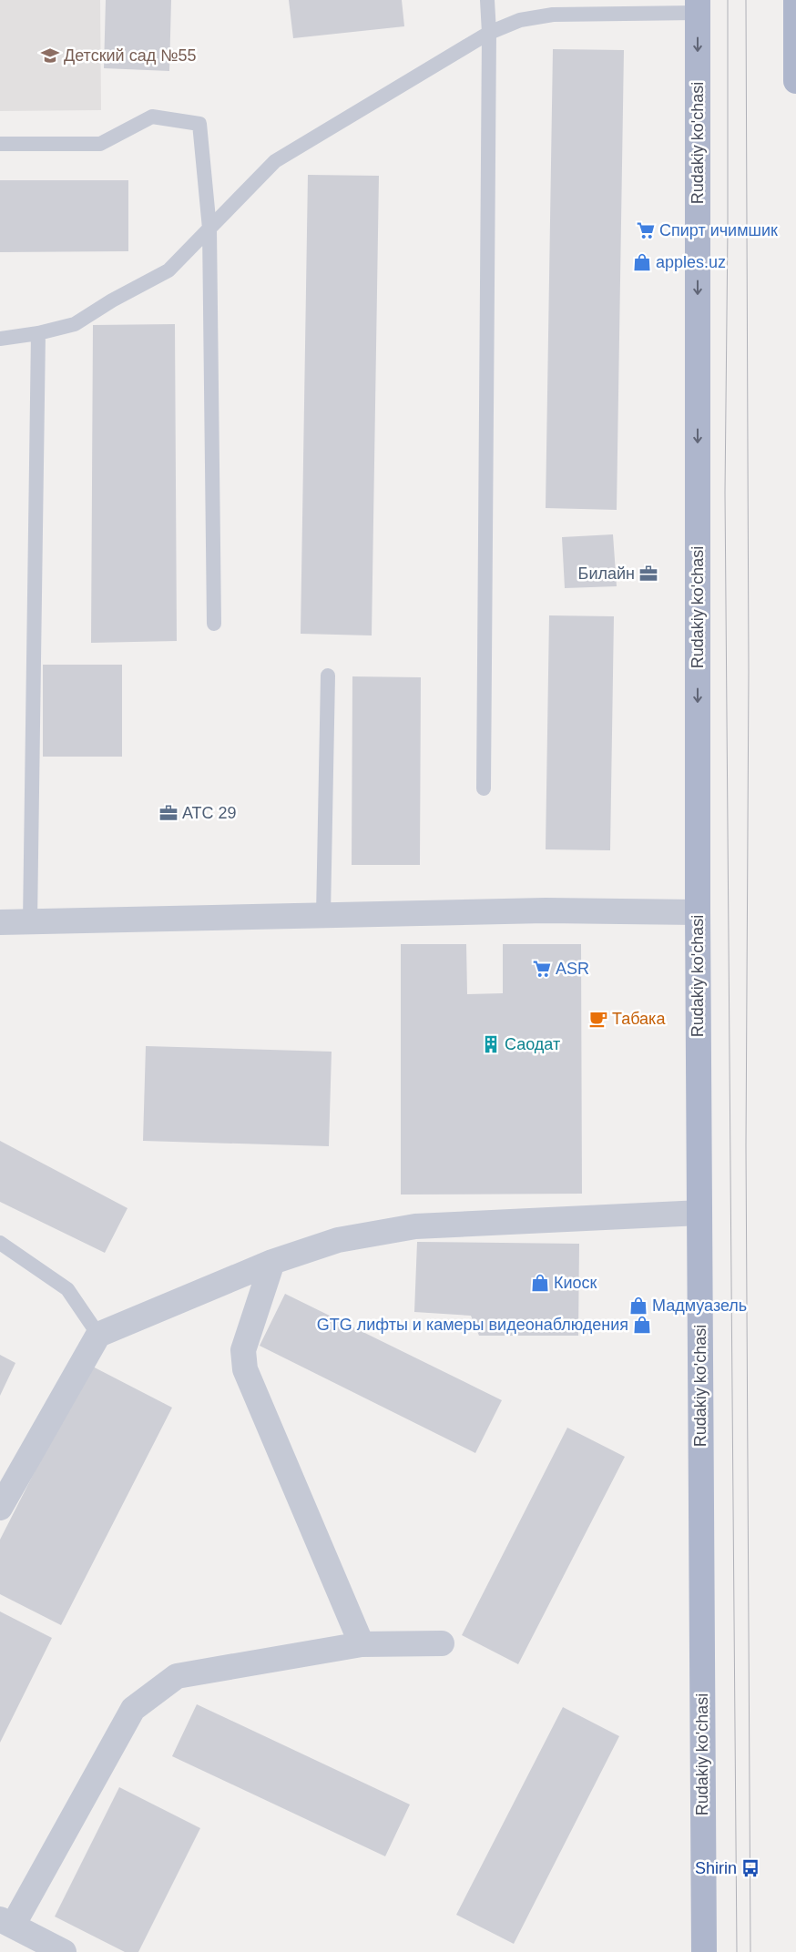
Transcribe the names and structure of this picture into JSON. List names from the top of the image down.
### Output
{
  "streets": {
    "main road": ["Rudakiy ko'chasi"]
  },
  "one_way": ["Rudakiy ko'chasi"],
  "places": {
    "school or university": ["Детский сад №55"],
    "supermarket": ["Спирт ичимшик", "ASR"],
    "shop": [
      "apples.uz",
      "Киоск",
      "Мадмуазель",
      "GTG лифты и камеры видеонаблюдения"
    ],
    "office": ["Билайн", "АТС 29"],
    "cafe": ["Табака"],
    "building": ["Саодат"],
    "bus stop": ["Shirin"]
  }
}
